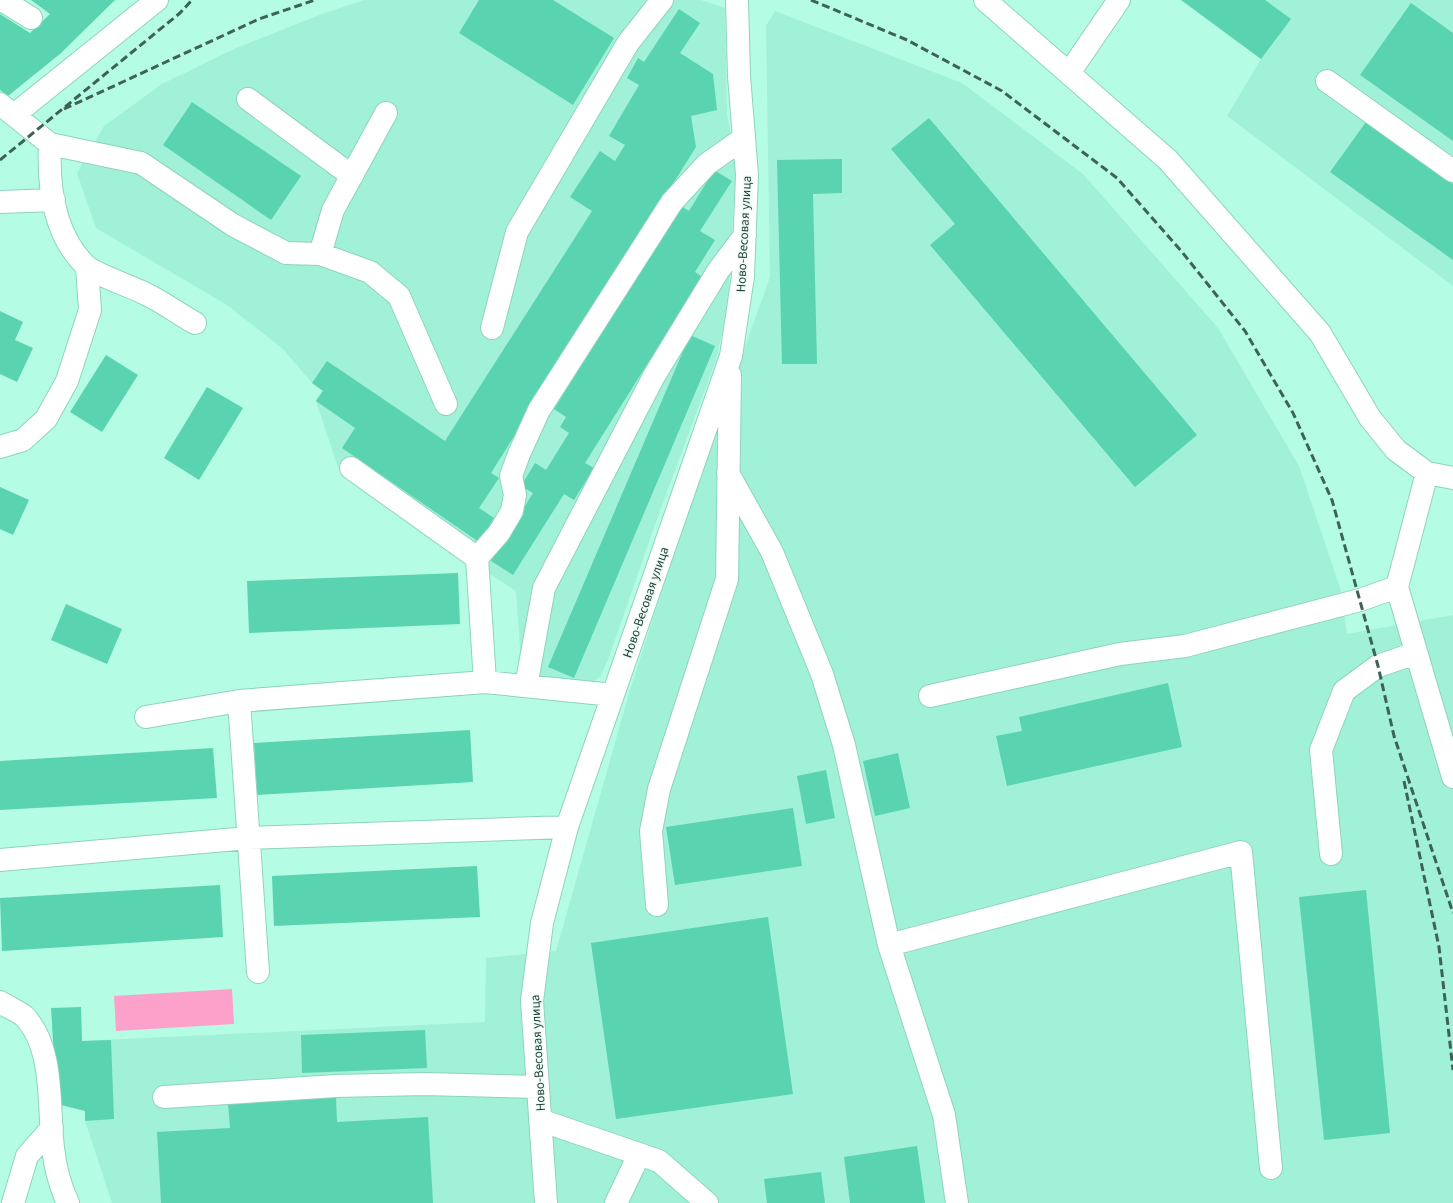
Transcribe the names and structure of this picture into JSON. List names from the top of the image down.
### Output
{
  "streets": {
    "street": ["Ново-Весовая улица"]
  }
}
